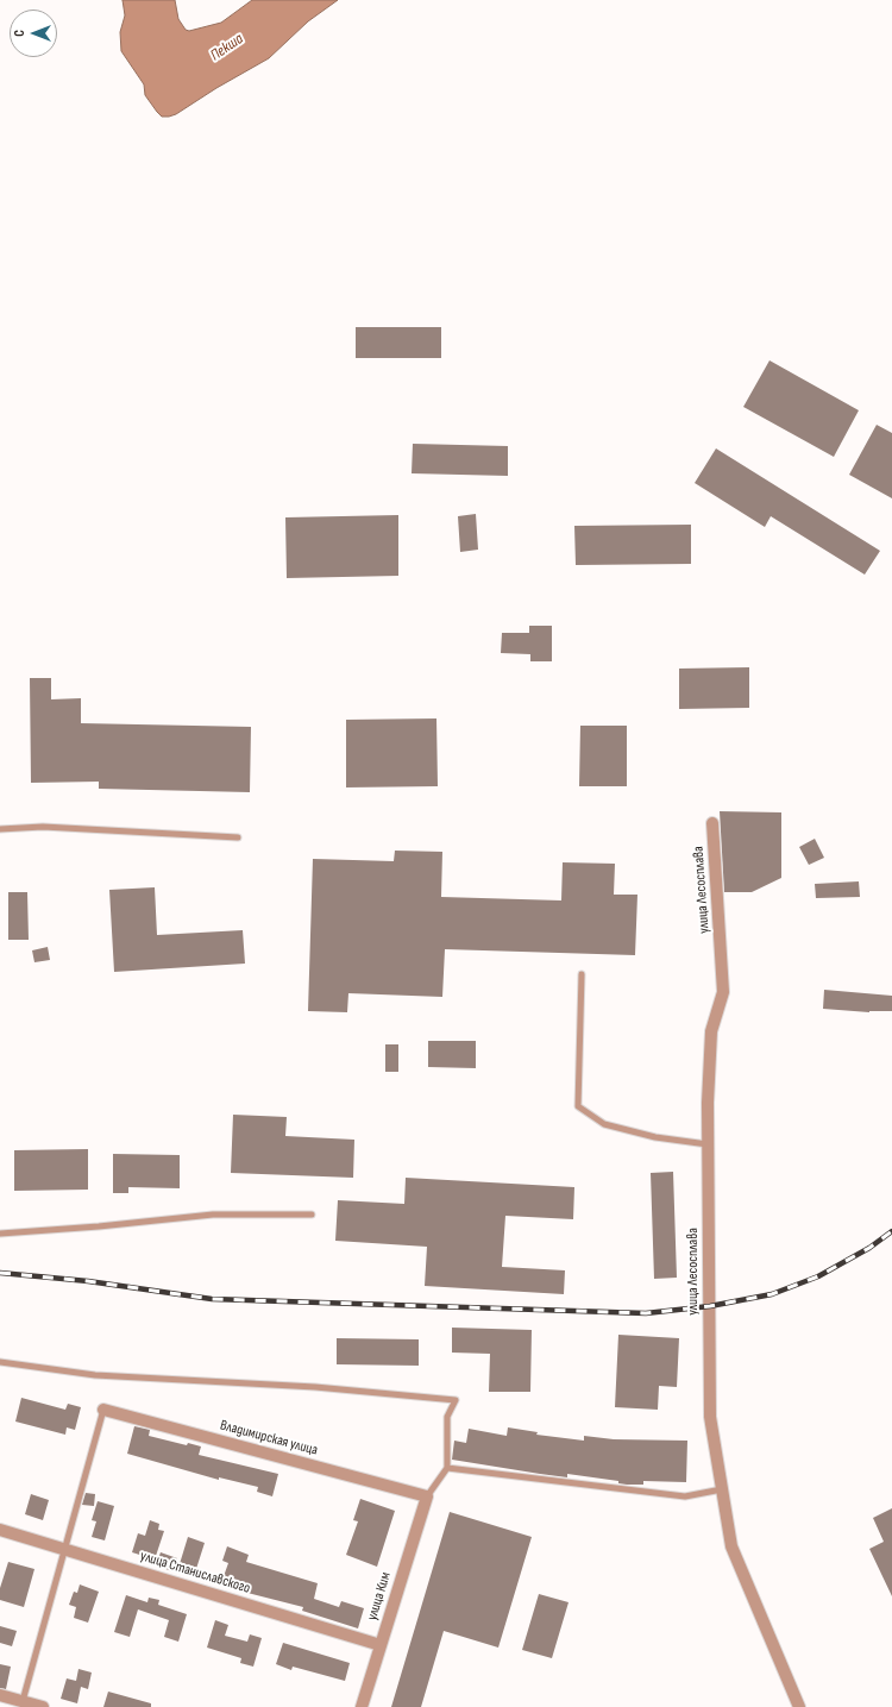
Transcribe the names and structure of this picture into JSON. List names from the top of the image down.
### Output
{
  "streets": {
    "street": [
      "улица Лесосплава",
      "Владимирская улица",
      "улица Станиславского",
      "улица Ким"
    ]
  },
  "crossings": [
    ["Владимирская улица", "улица Ким"],
    ["улица Станиславского", "улица Ким"]
  ],
  "water": ["Пекша"],
  "north": "left"
}
